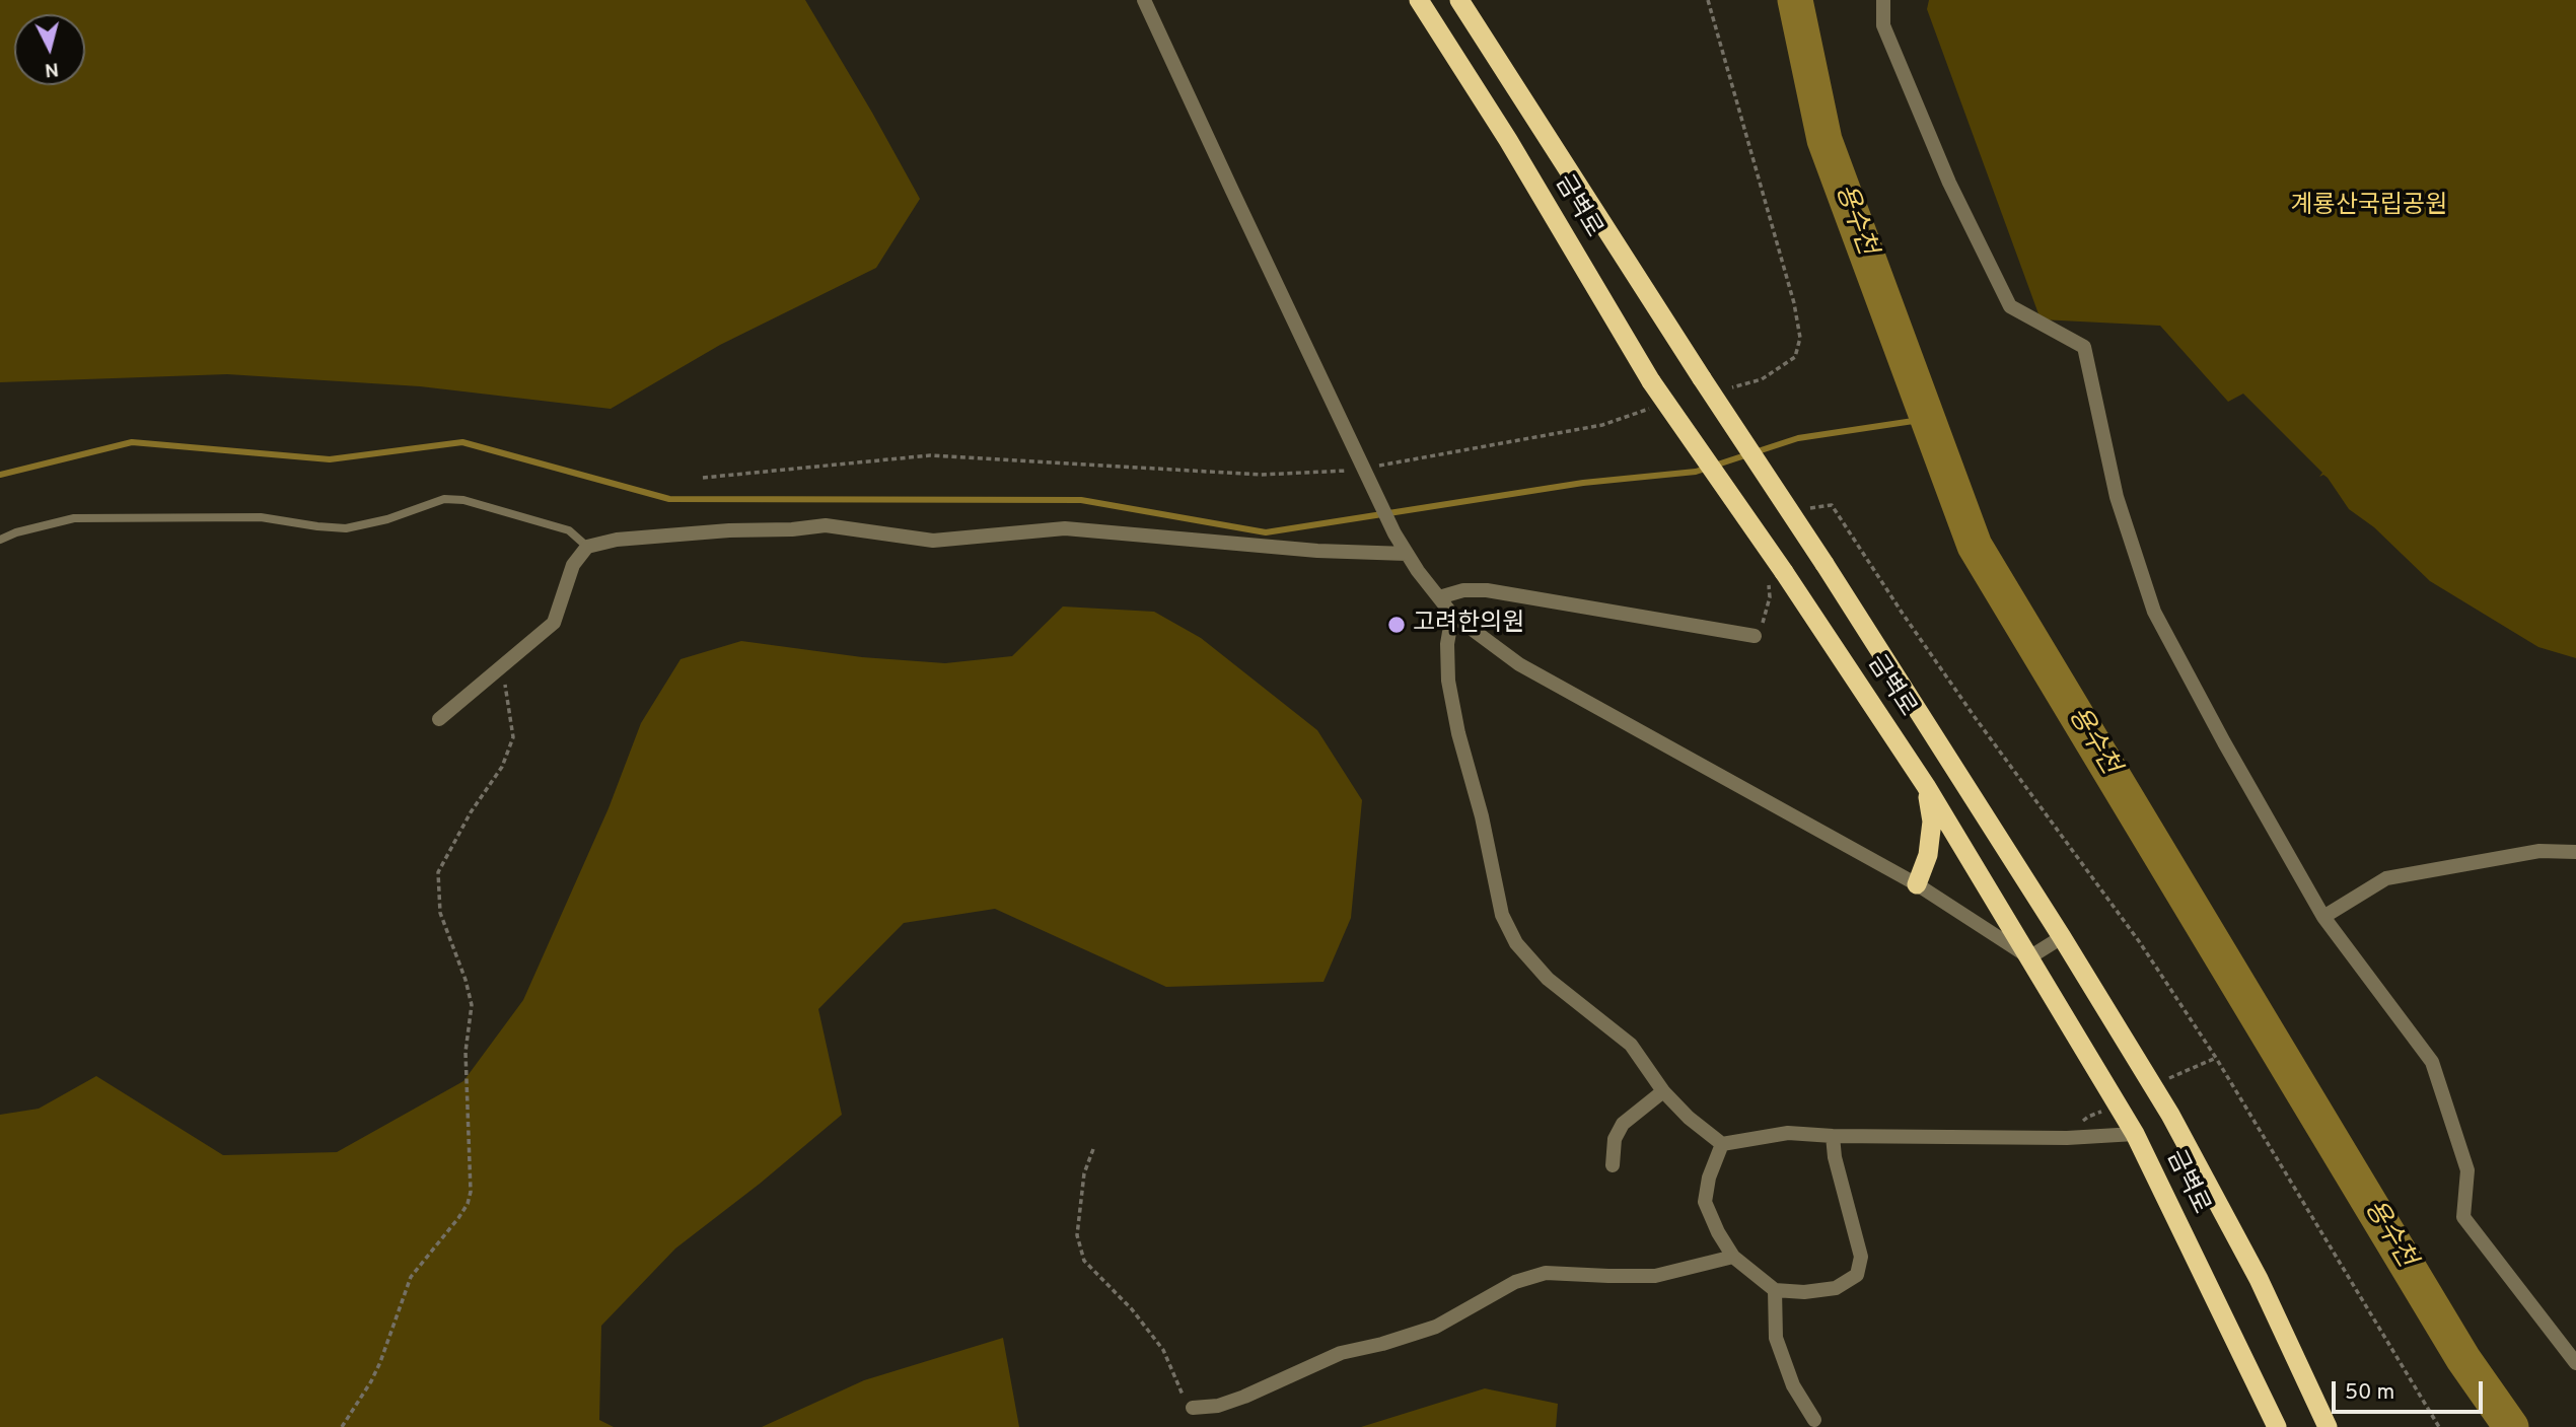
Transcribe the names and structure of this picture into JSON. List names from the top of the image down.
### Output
{
  "streets": {
    "highway": ["금벽로"]
  },
  "water": ["용수천"],
  "parks": ["계룡산국립공원"],
  "places": ["고려한의원"],
  "scale_bar": "50 m",
  "north": "bottom"
}
